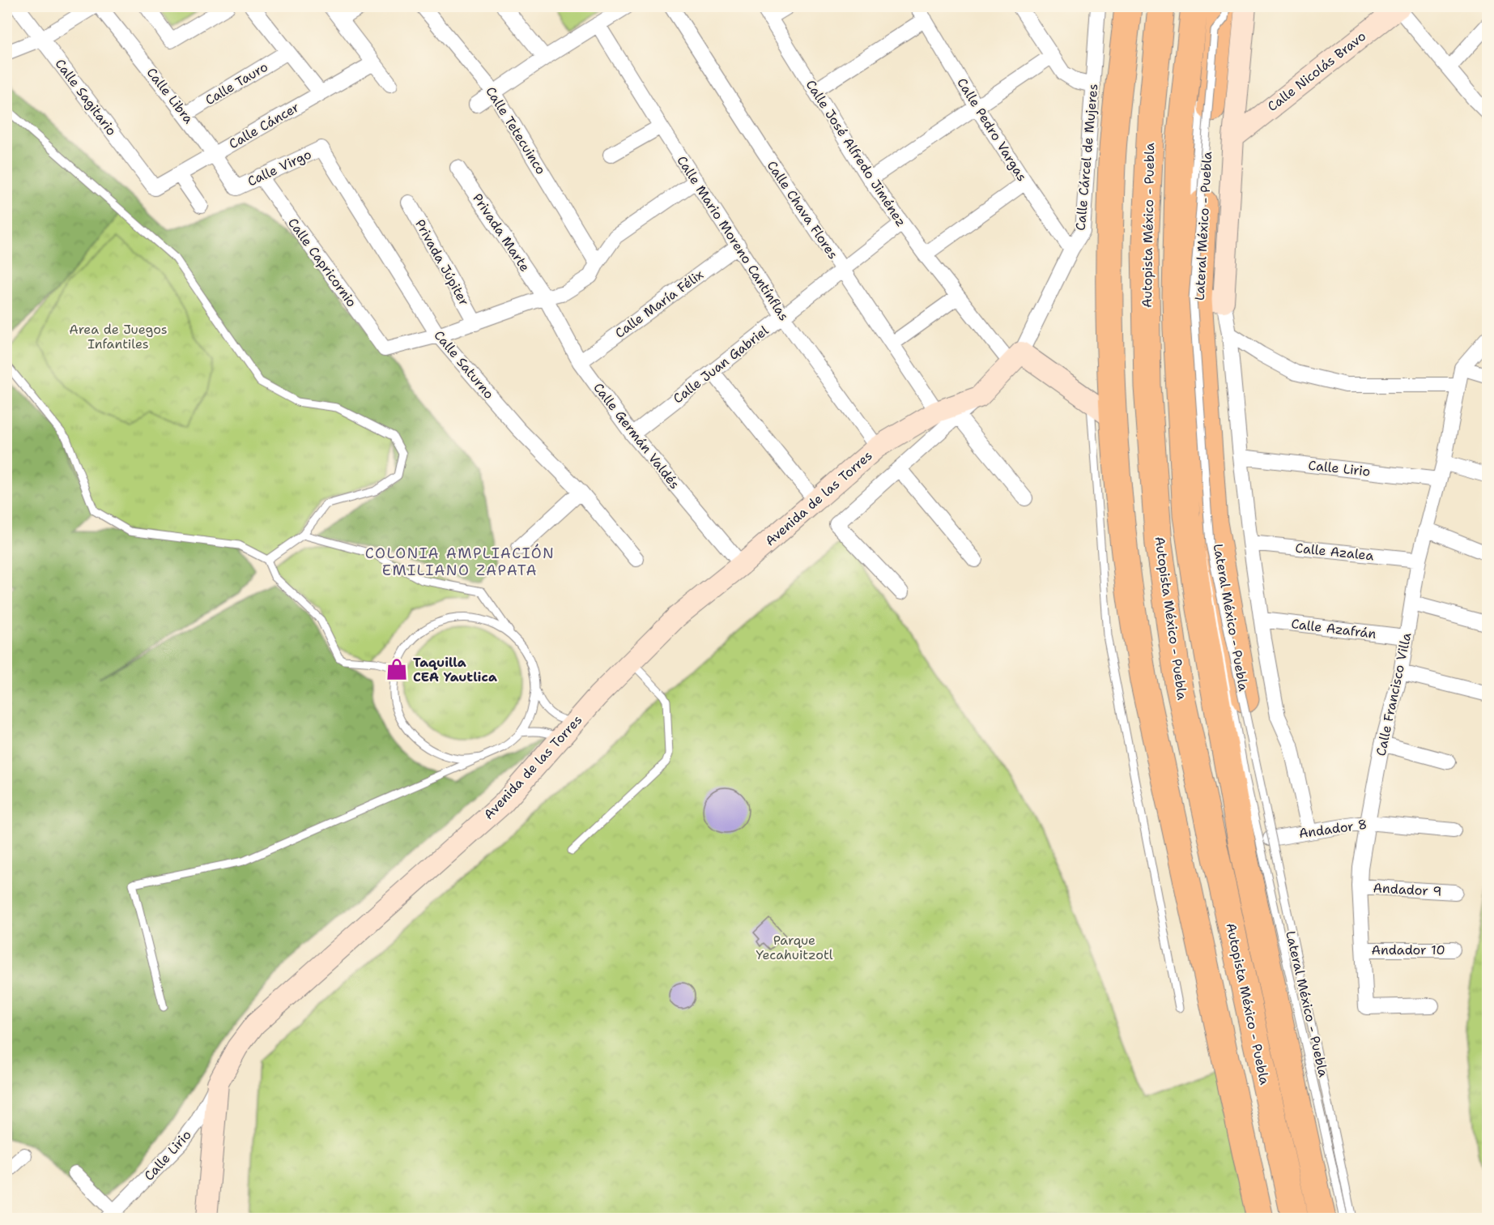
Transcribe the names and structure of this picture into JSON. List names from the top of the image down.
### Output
{
  "streets": {
    "highway": ["Autopista México - Puebla", "Lateral México - Puebla"],
    "street": [
      "Calle Nicolás Bravo",
      "Calle Tauro",
      "Calle Libra",
      "Calle Sagitario",
      "Calle Cáncer",
      "Calle Pedro Vargas",
      "Calle Tetecuinco",
      "Calle José Alfredo Jiménez",
      "Calle Cárcel de Mujeres",
      "Calle Virgo",
      "Calle Chava Flores",
      "Privada Marte",
      "Calle Mario Moreno Cantínflas",
      "Calle Capricornio",
      "Privada Júpiter",
      "Calle María Félix",
      "Calle Saturno",
      "Calle Juan Gabriel",
      "Calle Germán Valdés",
      "Calle Lirio",
      "Avenida de las Torres",
      "Calle Azalea",
      "Calle Azafrán",
      "Calle Francisco Villa",
      "Andador 8",
      "Andador 9",
      "Andador 10"
    ]
  },
  "crossings": [
    ["Calle Tauro", "Calle Libra"],
    ["Calle Libra", "Calle Cáncer"],
    ["Calle Libra", "Calle Virgo"],
    ["Calle Sagitario", "Calle Cáncer"],
    ["Calle Pedro Vargas", "Calle Cárcel de Mujeres"],
    ["Calle José Alfredo Jiménez", "Calle Cárcel de Mujeres"],
    ["Calle José Alfredo Jiménez", "Calle Juan Gabriel"],
    ["Calle José Alfredo Jiménez", "Avenida de las Torres"],
    ["Calle Cárcel de Mujeres", "Avenida de las Torres"],
    ["Calle Virgo", "Calle Capricornio"],
    ["Calle Virgo", "Calle Saturno"],
    ["Calle Chava Flores", "Calle Juan Gabriel"],
    ["Calle Chava Flores", "Avenida de las Torres"],
    ["Lateral México - Puebla", "Andador 8"],
    ["Privada Marte", "Calle Germán Valdés"],
    ["Calle Mario Moreno Cantínflas", "Calle María Félix"],
    ["Calle Mario Moreno Cantínflas", "Calle Juan Gabriel"],
    ["Calle Mario Moreno Cantínflas", "Avenida de las Torres"],
    ["Calle Capricornio", "Calle Saturno"],
    ["Calle María Félix", "Calle Germán Valdés"],
    ["Calle Juan Gabriel", "Calle Germán Valdés"],
    ["Calle Germán Valdés", "Avenida de las Torres"],
    ["Calle Lirio", "Avenida de las Torres"],
    ["Calle Lirio", "Calle Francisco Villa"],
    ["Calle Azalea", "Calle Francisco Villa"],
    ["Calle Azafrán", "Calle Francisco Villa"],
    ["Calle Francisco Villa", "Andador 8"],
    ["Calle Francisco Villa", "Andador 9"],
    ["Calle Francisco Villa", "Andador 10"]
  ],
  "districts": ["COLONIA AMPLIACIÓN EMILIANO ZAPATA"],
  "parks": ["Area de Juegos Infantiles", "Parque Yecahuitzotl"],
  "places": {
    "shop": ["Taquilla CEA Yautlica"]
  }
}
